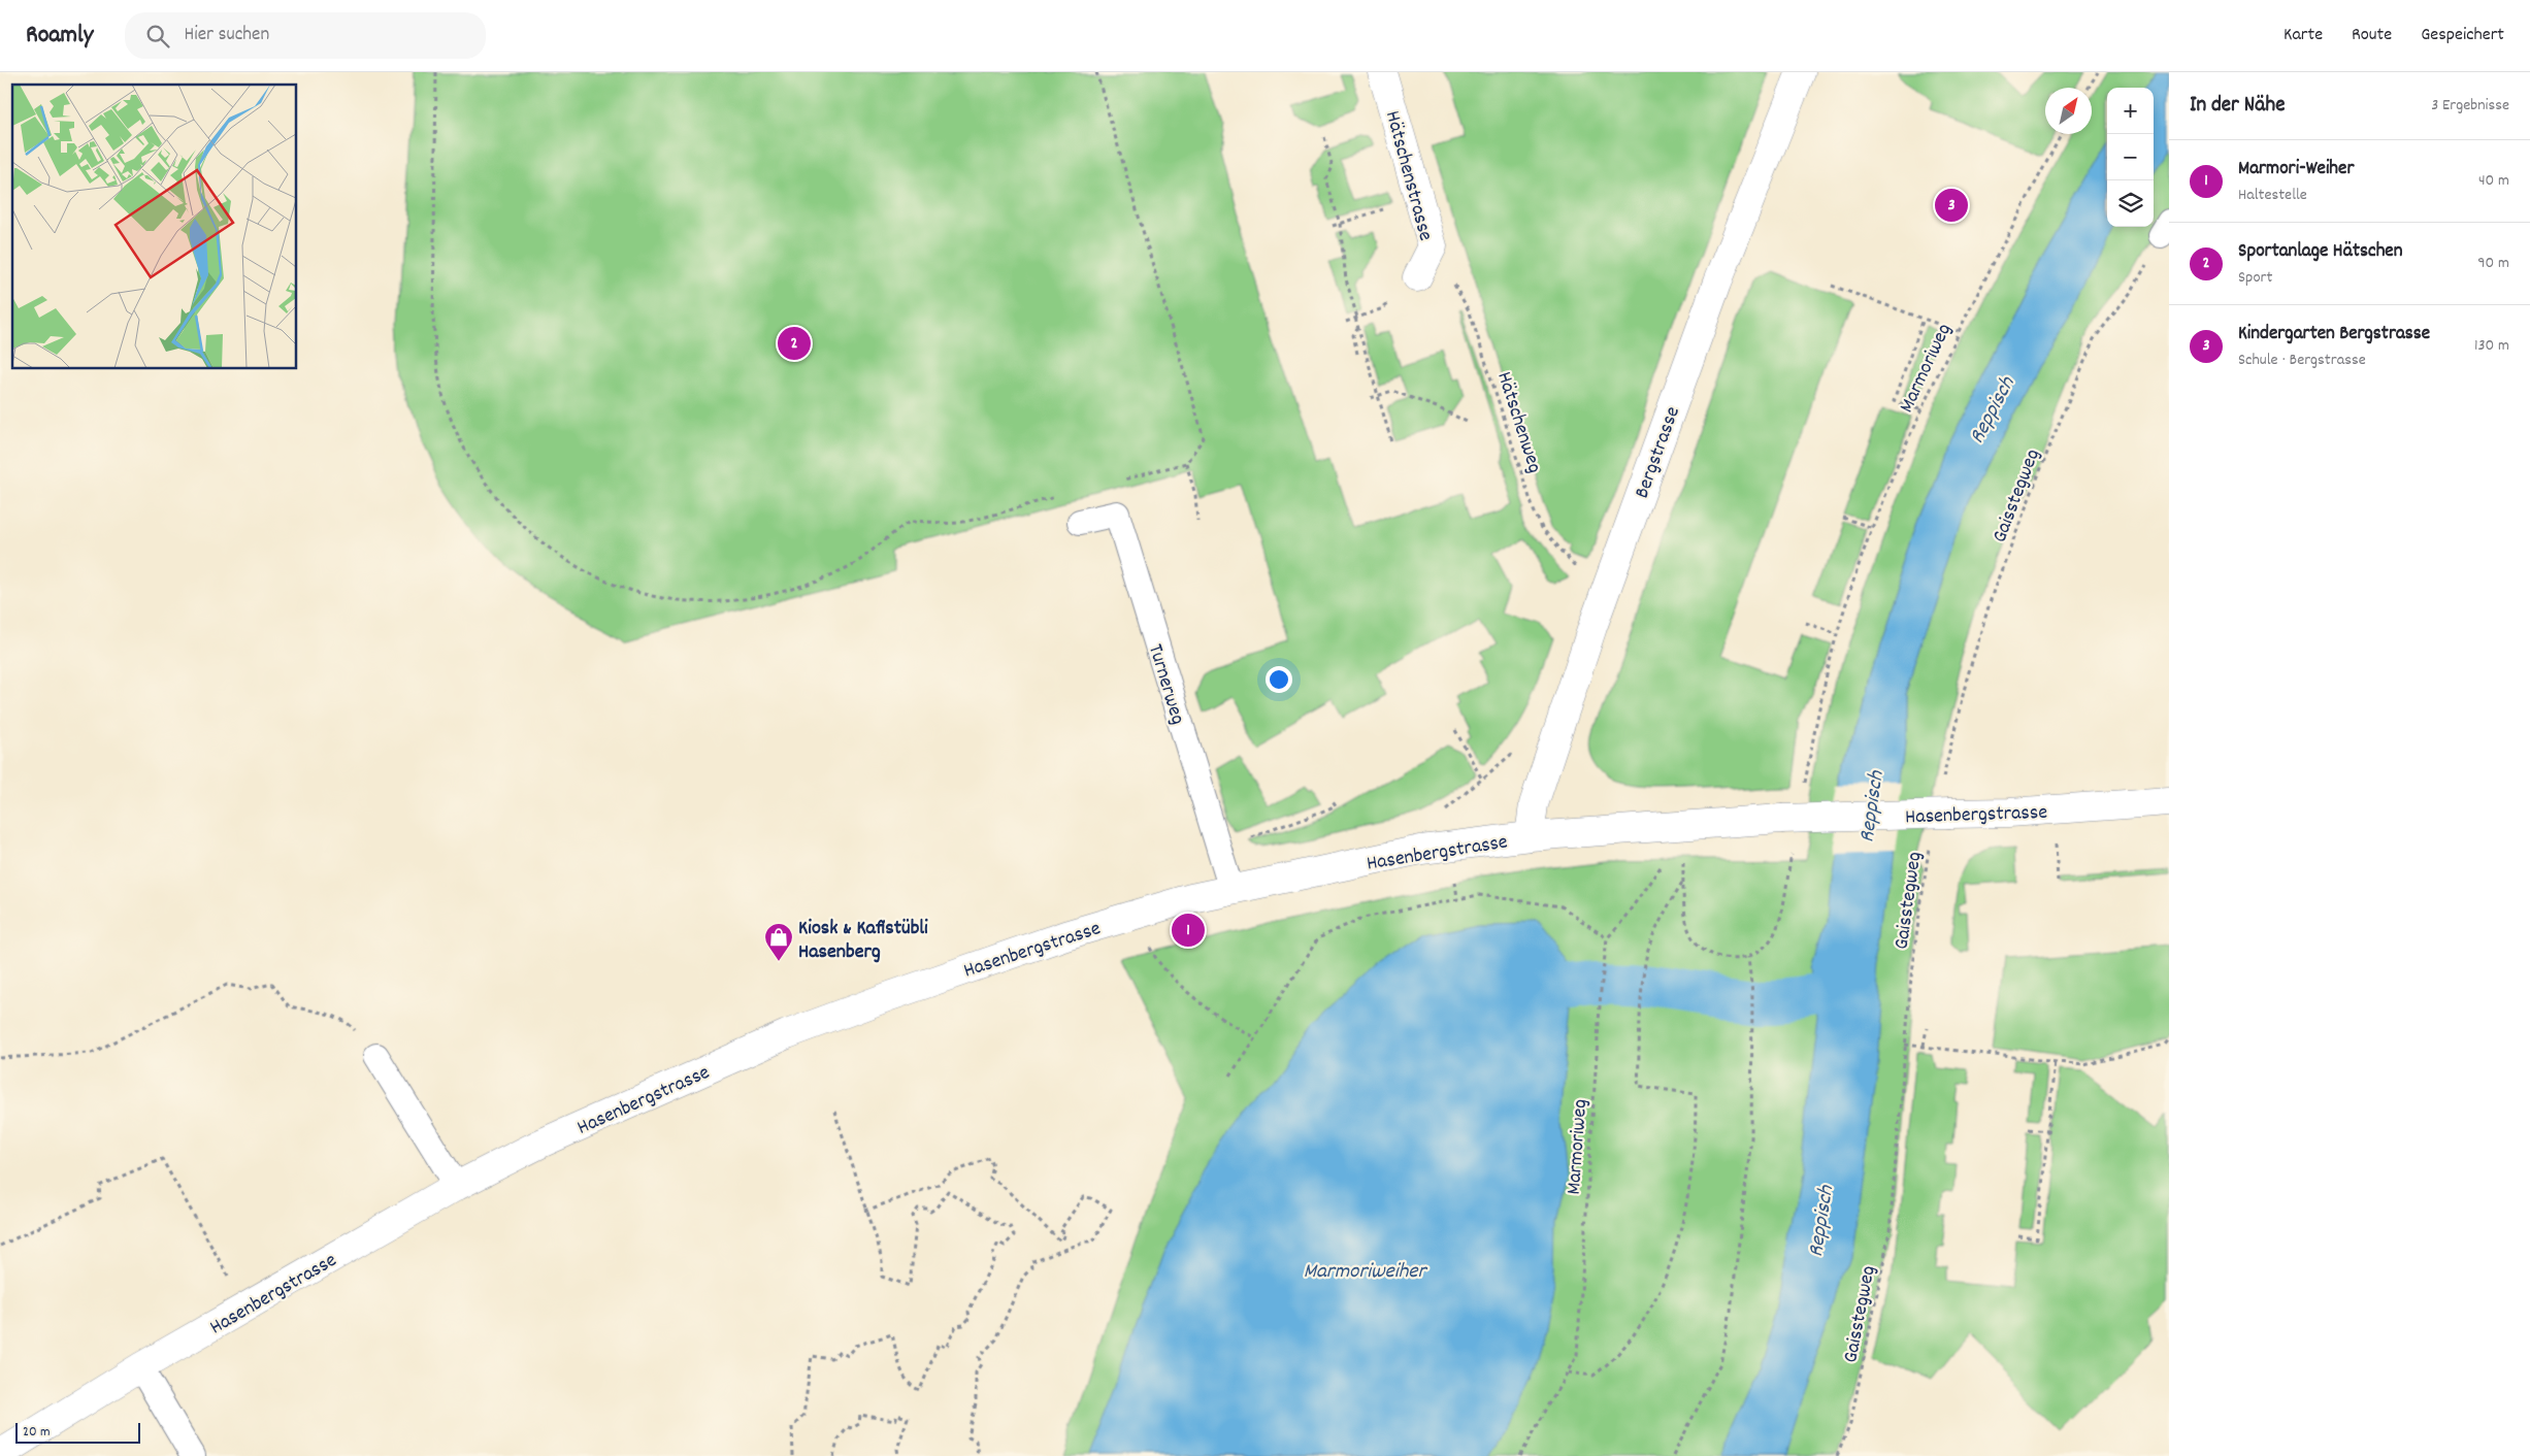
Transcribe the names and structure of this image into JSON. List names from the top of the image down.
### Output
{
  "streets": {
    "street": ["Hätschenstrasse", "Bergstrasse", "Hasenbergstrasse"],
    "lane": ["Turnerweg"],
    "path": ["Marmoriweg", "Hätschenweg", "Gaisstegweg"]
  },
  "crossings": [
    ["Hätschenstrasse", "Hätschenweg"],
    ["Hätschenweg", "Bergstrasse"],
    ["Bergstrasse", "Hasenbergstrasse"],
    ["Turnerweg", "Hasenbergstrasse"]
  ],
  "water": ["Reppisch", "Marmoriweiher"],
  "places": {
    "shop": ["Kiosk & Kafistübli Hasenberg"]
  },
  "scale_bar": "20 m",
  "north": "top right",
  "page": {
    "header": "Roamly",
    "search": "Hier suchen",
    "nav": ["Karte", "Route", "Gespeichert"],
    "heading": ["In der Nähe", "3 Ergebnisse"],
    "map_buttons": ["+", "−"],
    "list": [
      {
        "mark": "1",
        "name": "Marmori-Weiher",
        "note": "Haltestelle",
        "value": "40 m"
      },
      {
        "mark": "2",
        "name": "Sportanlage Hätschen",
        "note": "Sport",
        "value": "90 m"
      },
      {
        "mark": "3",
        "name": "Kindergarten Bergstrasse",
        "note": "Schule · Bergstrasse",
        "value": "130 m"
      }
    ],
    "pins": ["3", "2", "1"],
    "scale": "20 m"
  }
}
